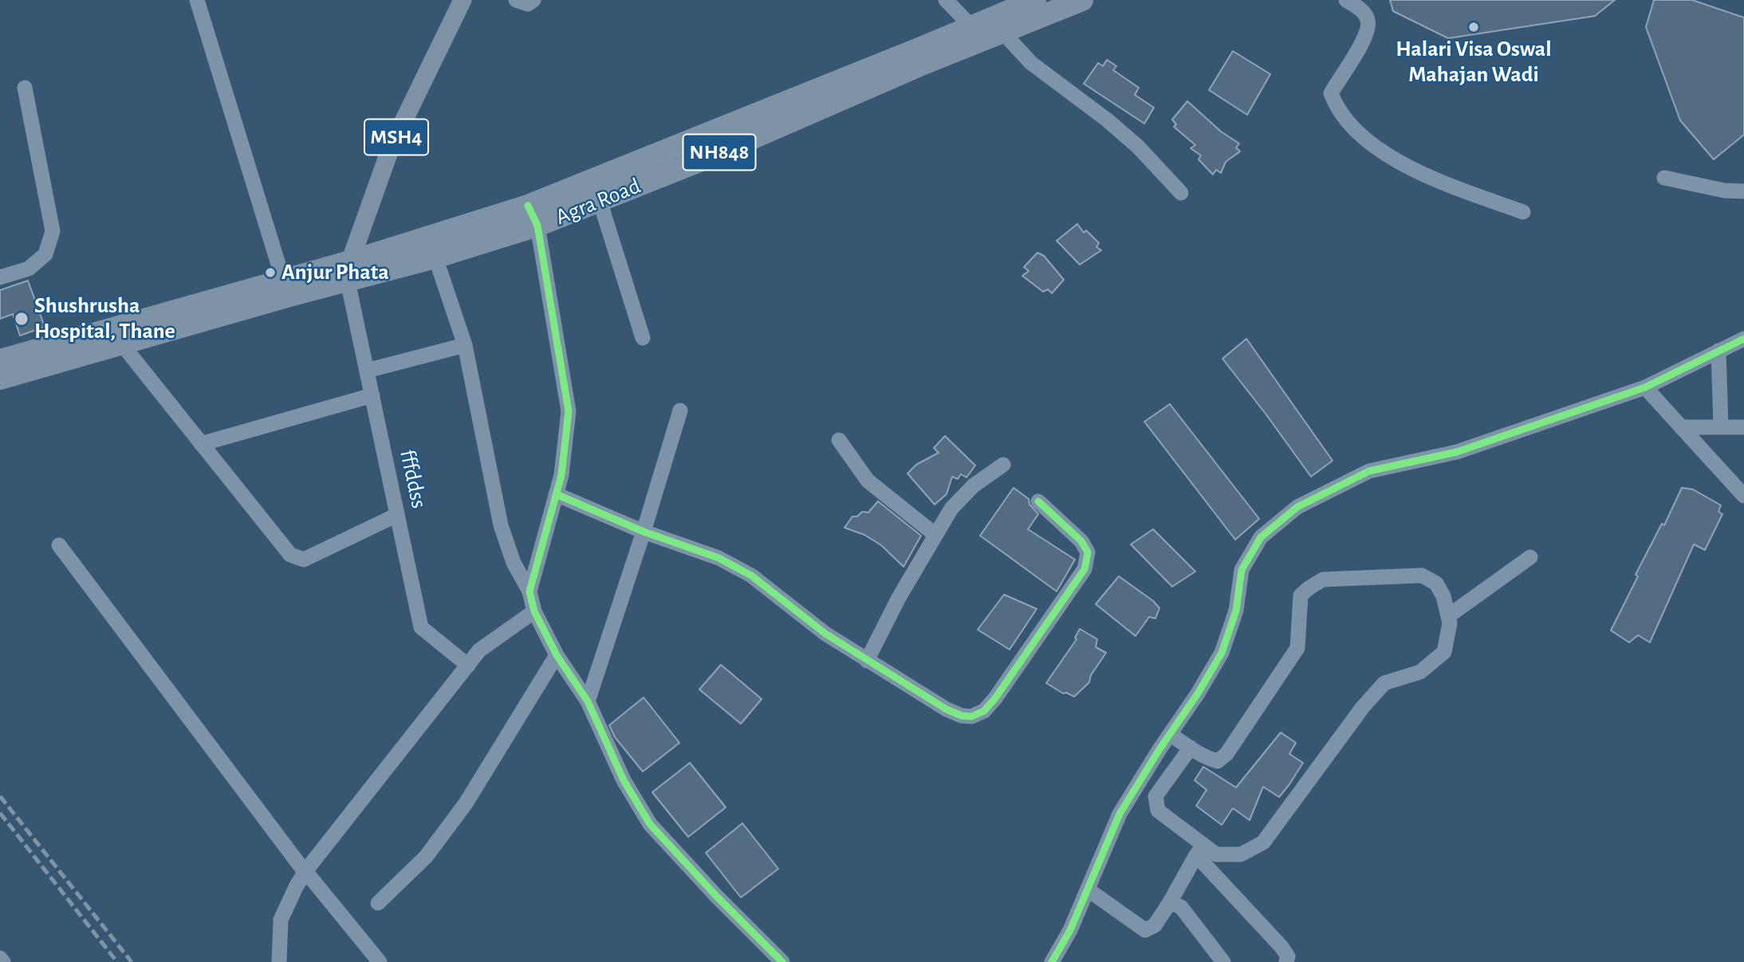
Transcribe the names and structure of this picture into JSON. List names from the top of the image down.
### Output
{
  "streets": {
    "highway": ["NH848", "Agra Road"],
    "main road": ["MSH4"],
    "street": ["fffddss"]
  },
  "crossings": [
    ["MSH4", "NH848"],
    ["MSH4", "Agra Road"],
    ["MSH4", "fffddss"],
    ["NH848", "Agra Road"],
    ["NH848", "fffddss"],
    ["Agra Road", "fffddss"]
  ],
  "places": ["Halari Visa Oswal Mahajan Wadi", "Anjur Phata", "Shushrusha Hospital, Thane"]
}
